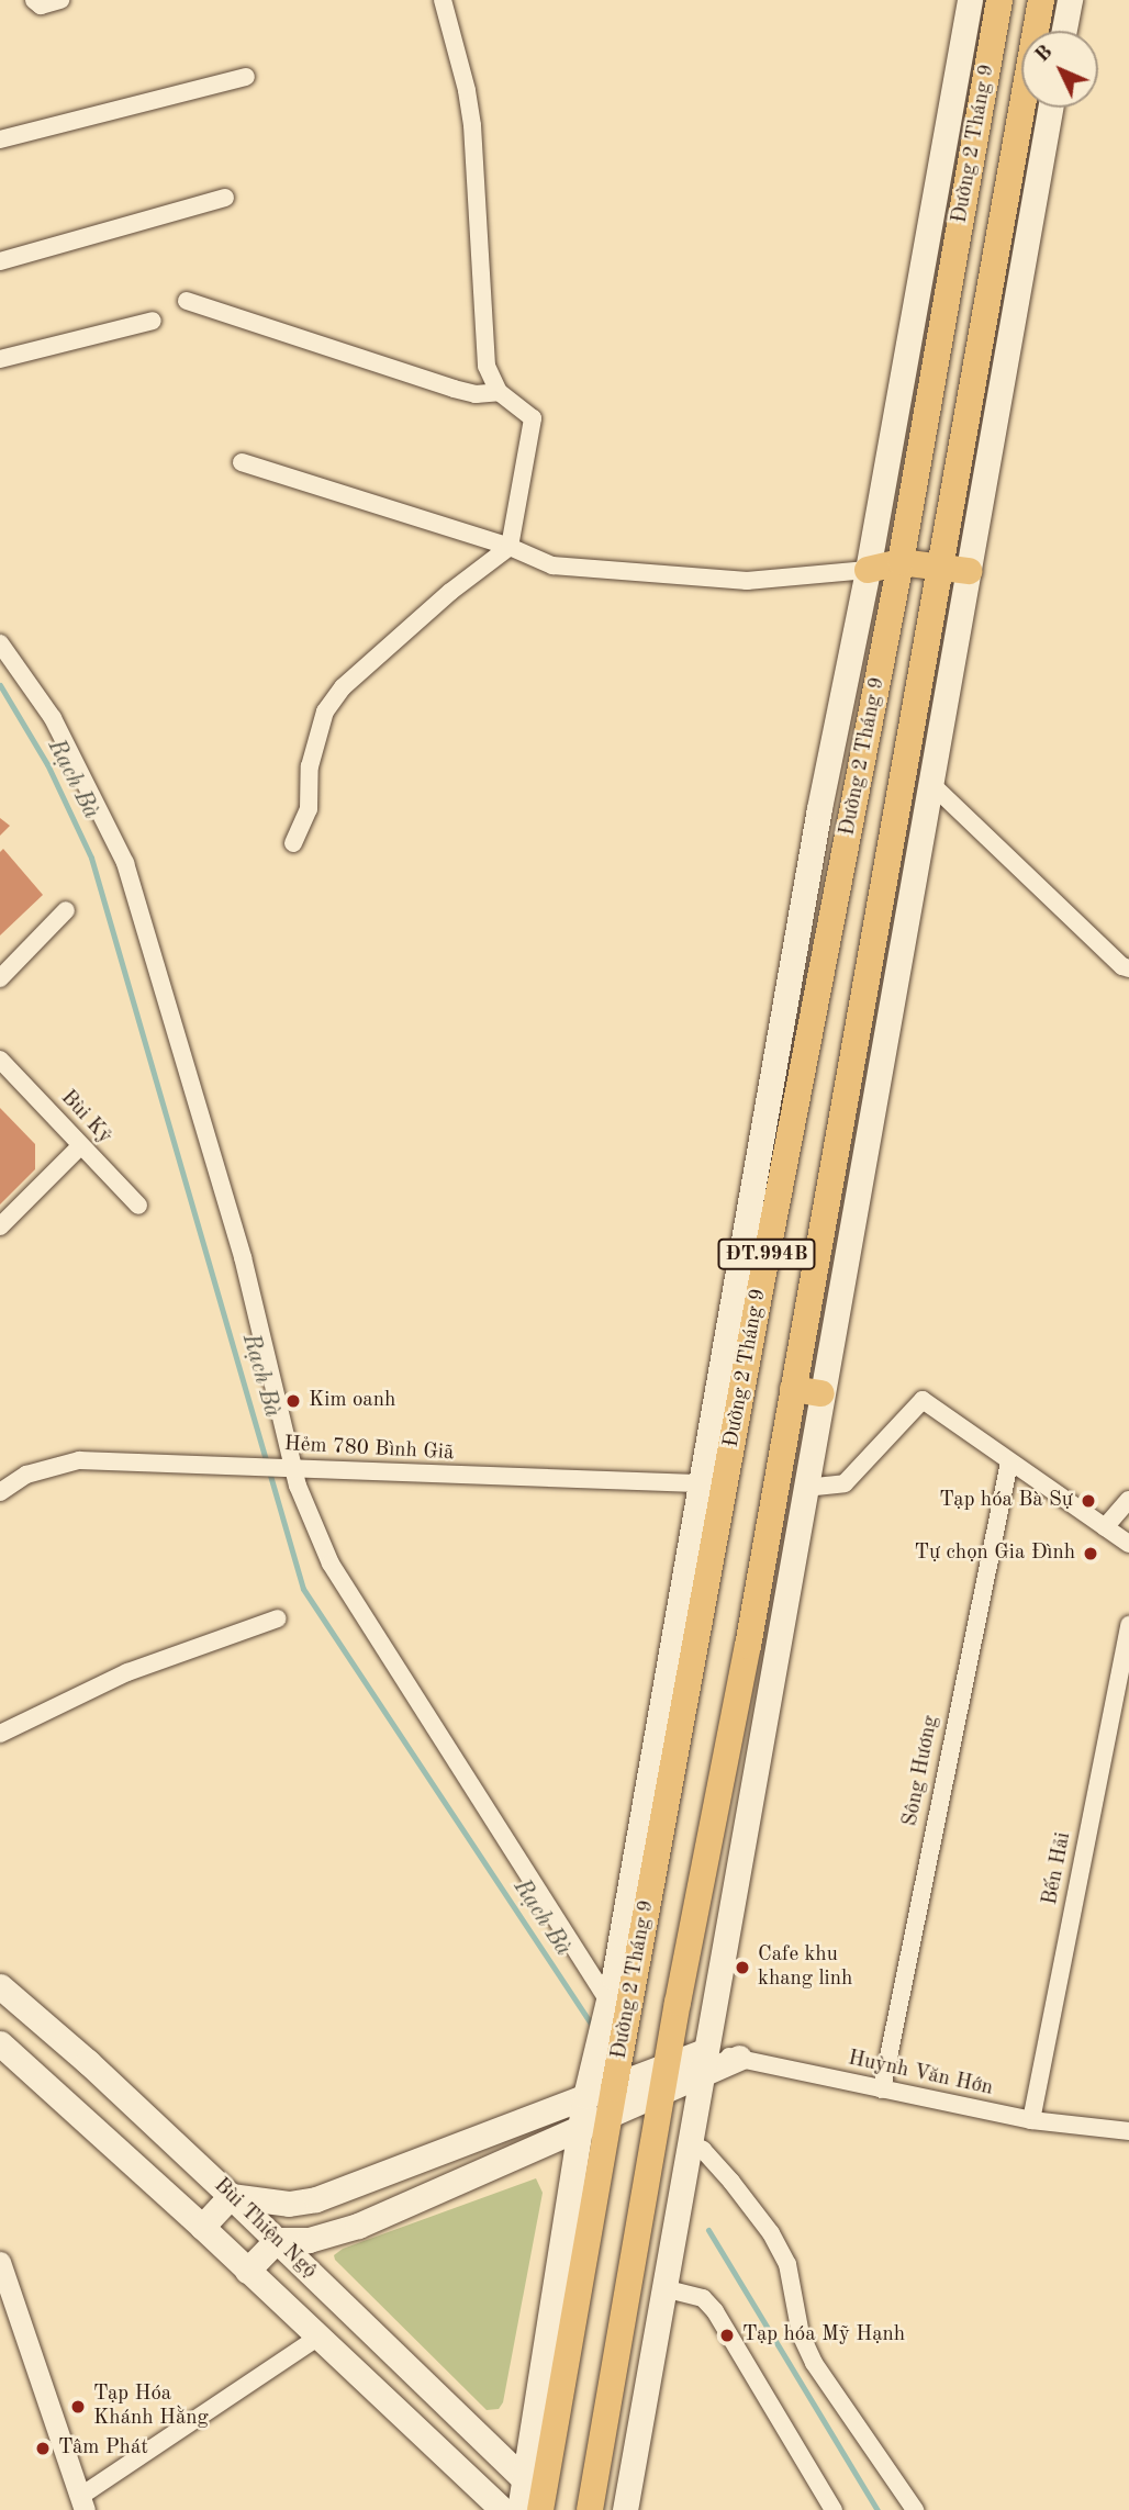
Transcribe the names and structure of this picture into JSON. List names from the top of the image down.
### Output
{
  "streets": {
    "main road": ["Đường 2 Tháng 9", "ĐT.994B", "Bùi Thiện Ngộ"],
    "street": [
      "Bùi Kỷ",
      "Hẻm 780 Bình Giã",
      "Sông Hương",
      "Bến Hải",
      "Huỳnh Văn Hớn"
    ]
  },
  "crossings": [
    ["Đường 2 Tháng 9", "Hẻm 780 Bình Giã"],
    ["Đường 2 Tháng 9", "Bùi Thiện Ngộ"],
    ["Sông Hương", "Huỳnh Văn Hớn"],
    ["Bến Hải", "Huỳnh Văn Hớn"]
  ],
  "water": ["Rạch Bà"],
  "places": [
    "Kim oanh",
    "Tạp hóa Bà Sự",
    "Tự chọn Gia Đình",
    "Cafe khu khang linh",
    "Tạp hóa Mỹ Hạnh",
    "Tạp Hóa Khánh Hằng",
    "Tâm Phát"
  ],
  "north": "top left"
}
